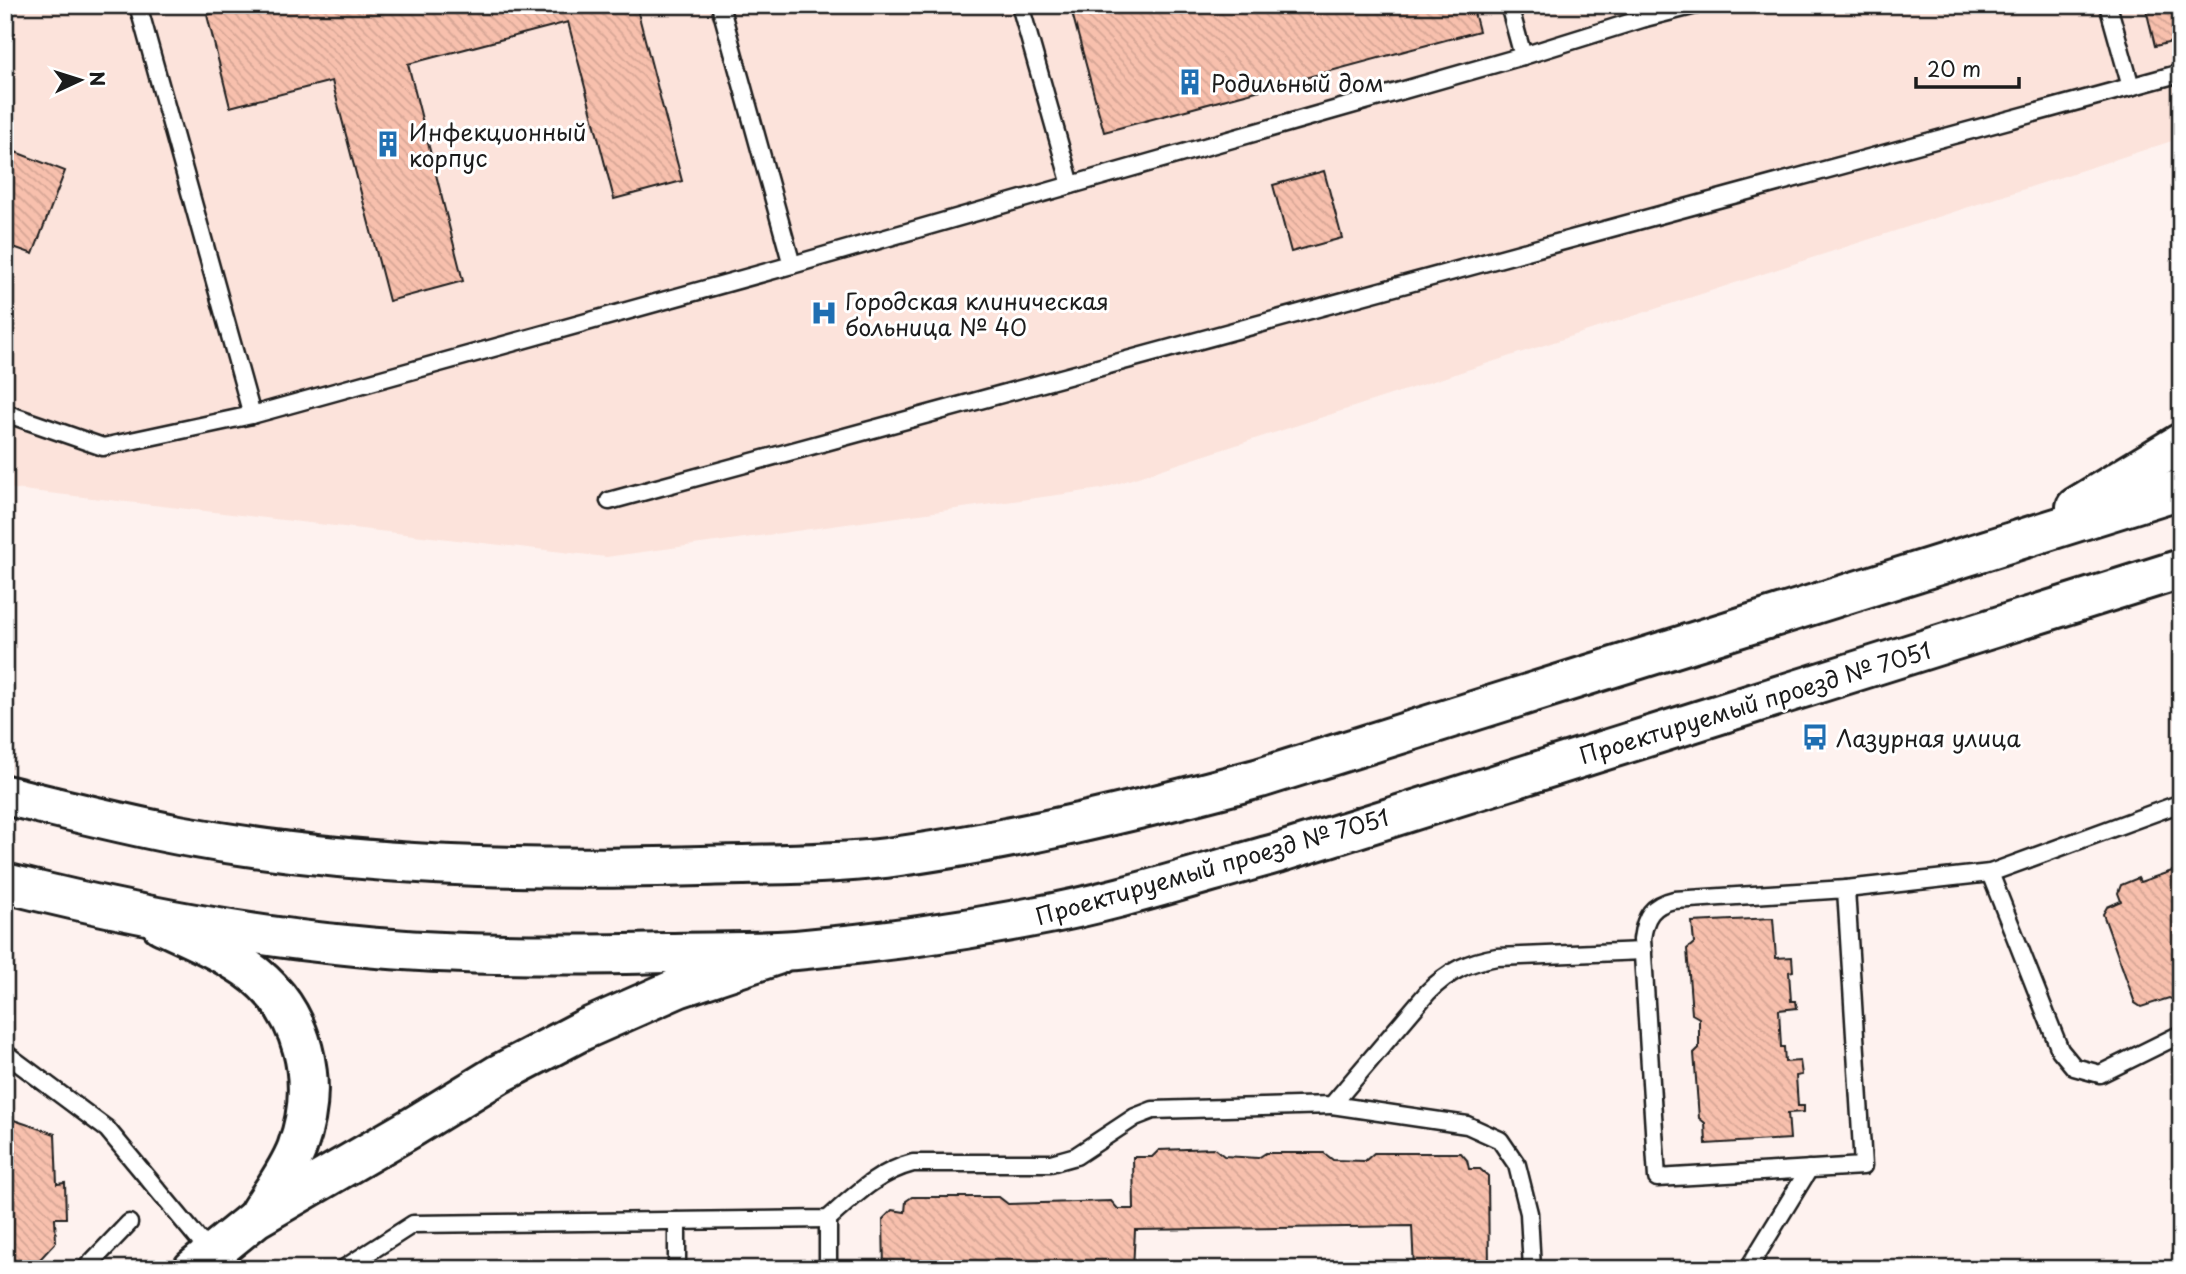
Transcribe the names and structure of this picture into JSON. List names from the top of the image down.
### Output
{
  "streets": {
    "main road": ["Проектируемый проезд № 7051"]
  },
  "places": {
    "building": ["Родильный дом", "Инфекционный корпус"],
    "hospital": ["Городская клиническая больница № 40"],
    "bus stop": ["Лазурная улица"]
  },
  "scale_bar": "20 m",
  "north": "right"
}
